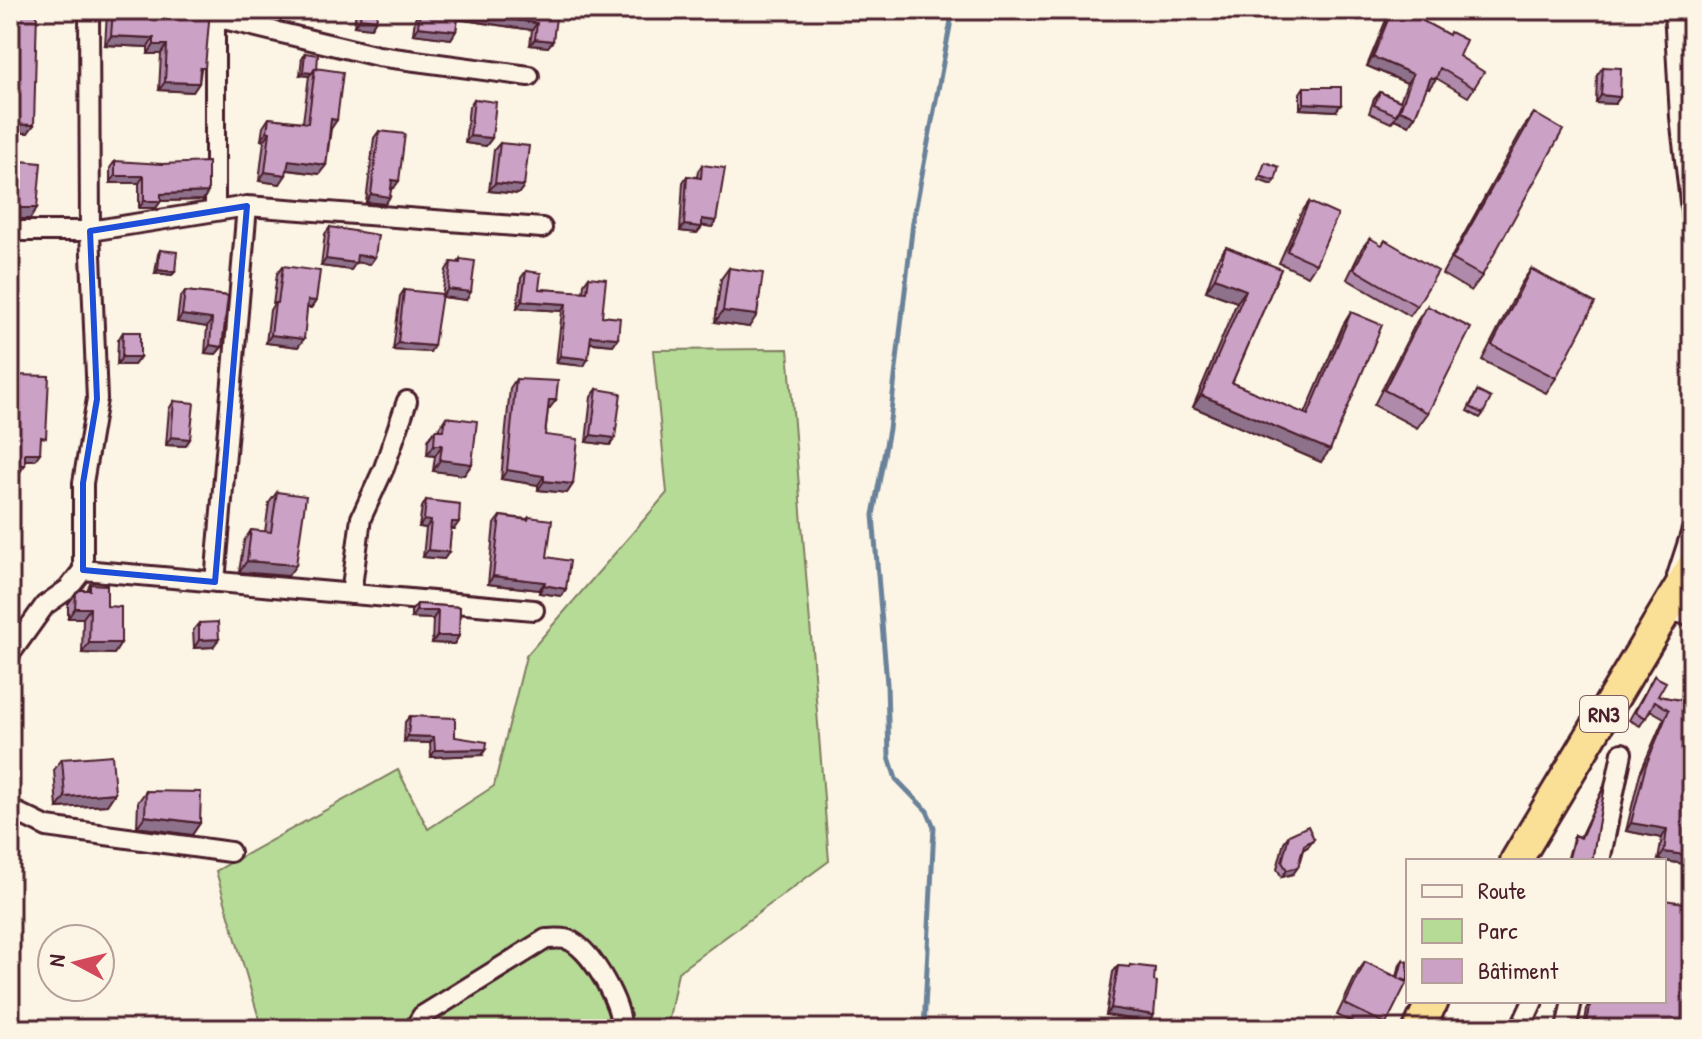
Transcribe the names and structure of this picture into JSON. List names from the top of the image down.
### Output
{
  "streets": {
    "highway": ["RN3"]
  },
  "legend": ["Route", "Parc", "Bâtiment"],
  "north": "left"
}
